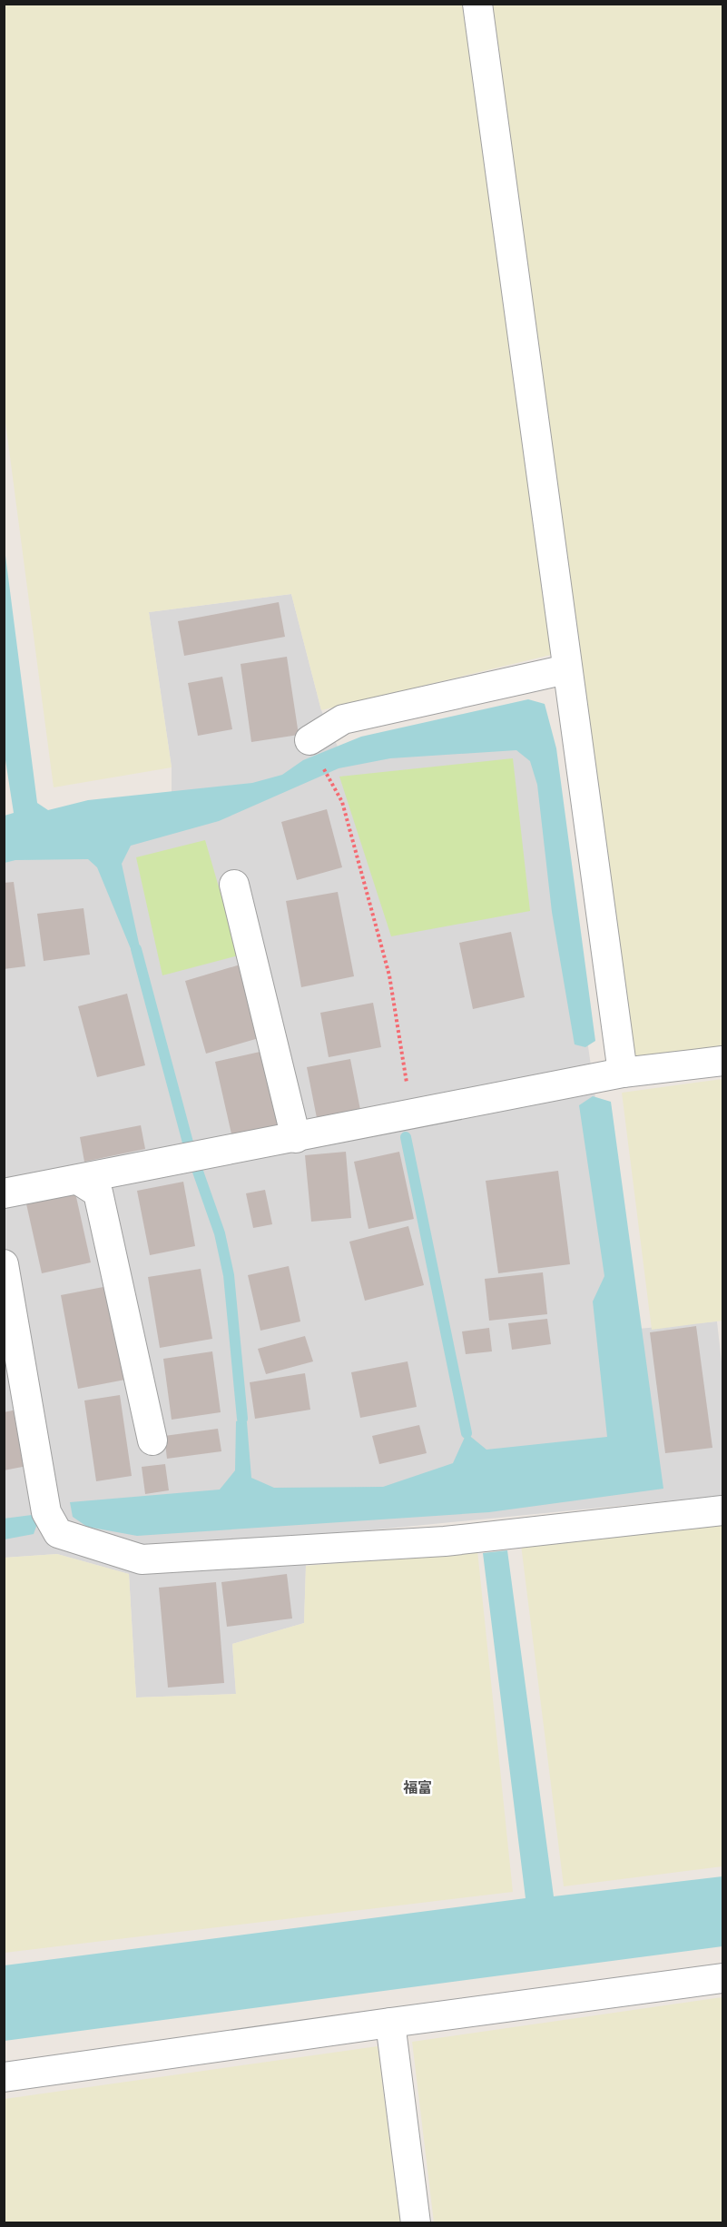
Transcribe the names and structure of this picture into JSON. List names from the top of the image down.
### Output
{
  "districts": ["福富"]
}
